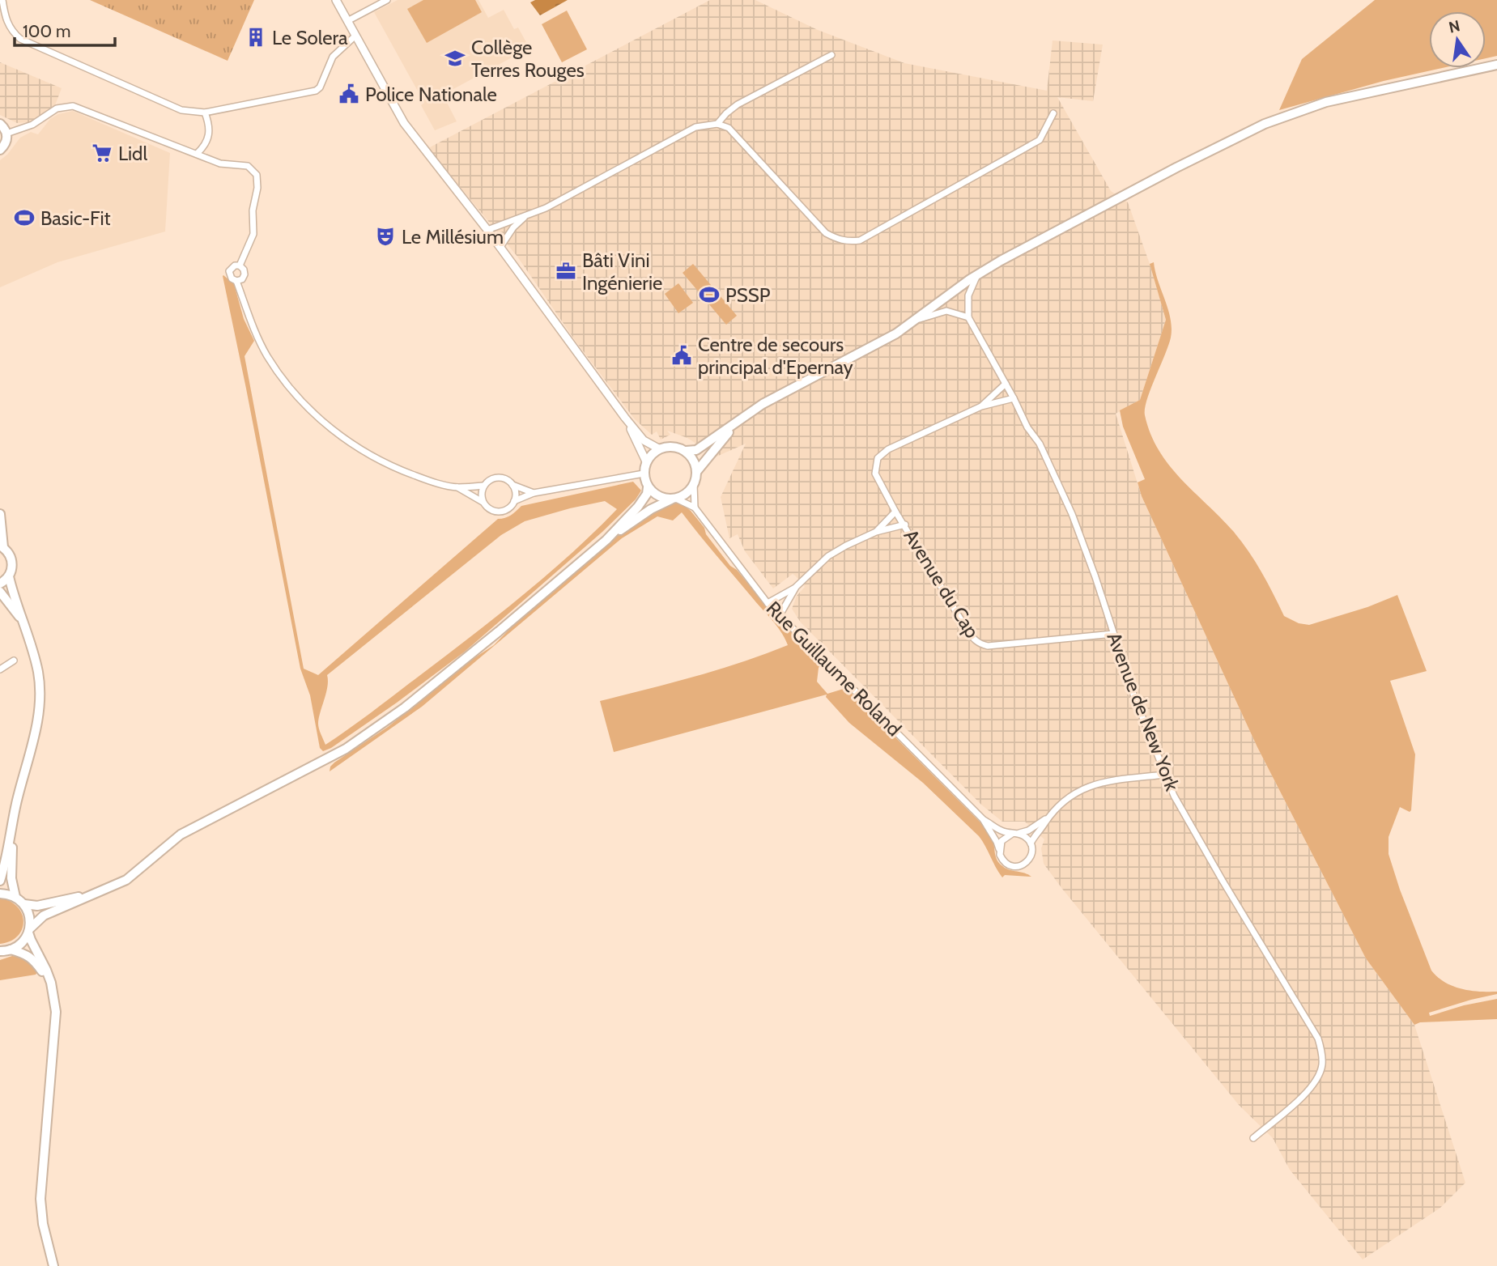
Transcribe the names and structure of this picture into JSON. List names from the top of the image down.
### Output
{
  "streets": {
    "street": ["Avenue du Cap", "Rue Guillaume Roland", "Avenue de New York"]
  },
  "crossings": [
    ["Avenue du Cap", "Avenue de New York"]
  ],
  "places": {
    "building": ["Le Solera"],
    "school or university": ["Collège Terres Rouges"],
    "public building": ["Police Nationale", "Centre de secours principal d'Epernay"],
    "supermarket": ["Lidl"],
    "sports": ["Basic-Fit", "PSSP"],
    "theatre": ["Le Millésium"],
    "office": ["Bâti Vini Ingénierie"]
  },
  "scale_bar": "100 m",
  "north": "top"
}
